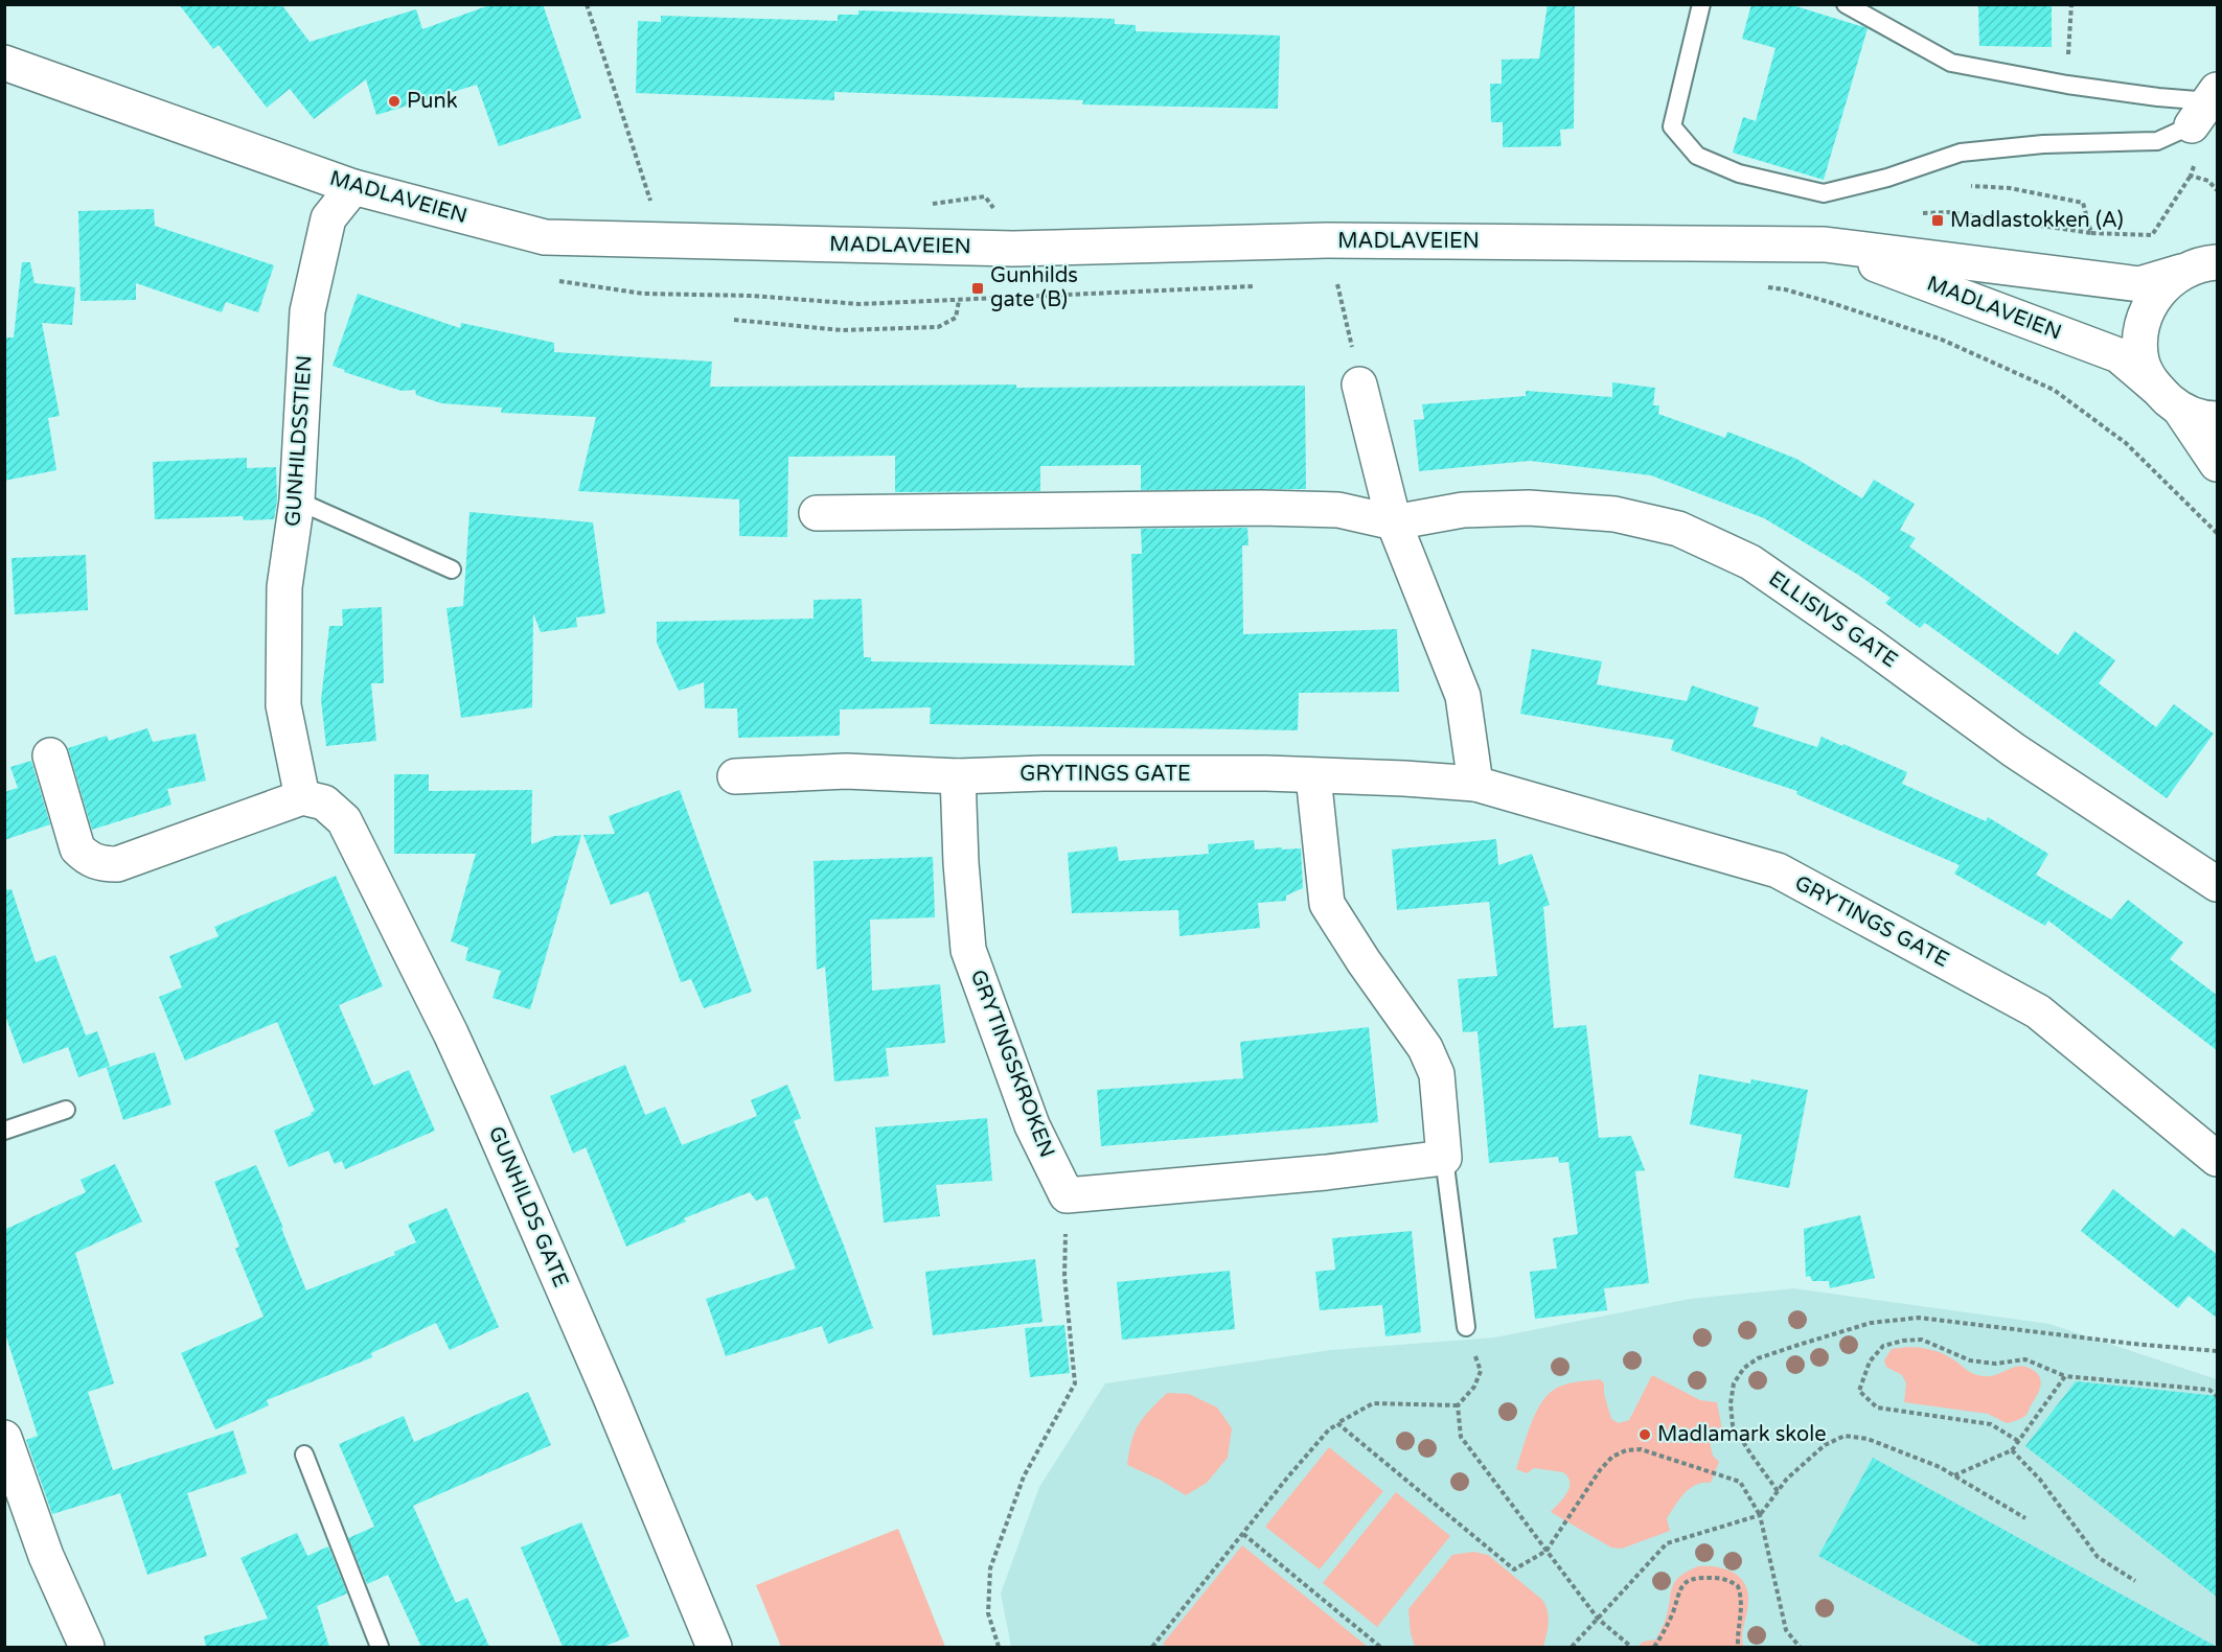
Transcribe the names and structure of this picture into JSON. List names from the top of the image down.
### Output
{
  "streets": {
    "street": [
      "MADLAVEIEN",
      "GUNHILDSSTIEN",
      "ELLISIVS GATE",
      "GRYTINGS GATE",
      "GRYTINGSKROKEN",
      "GUNHILDS GATE"
    ]
  },
  "crossings": [
    ["MADLAVEIEN", "GUNHILDSSTIEN"],
    ["GUNHILDSSTIEN", "GUNHILDS GATE"],
    ["GRYTINGS GATE", "GRYTINGSKROKEN"]
  ],
  "places": {
    "other": ["Punk", "Madlamark skole"],
    "transit": ["Madlastokken (A)", "Gunhilds gate (B)"]
  }
}
